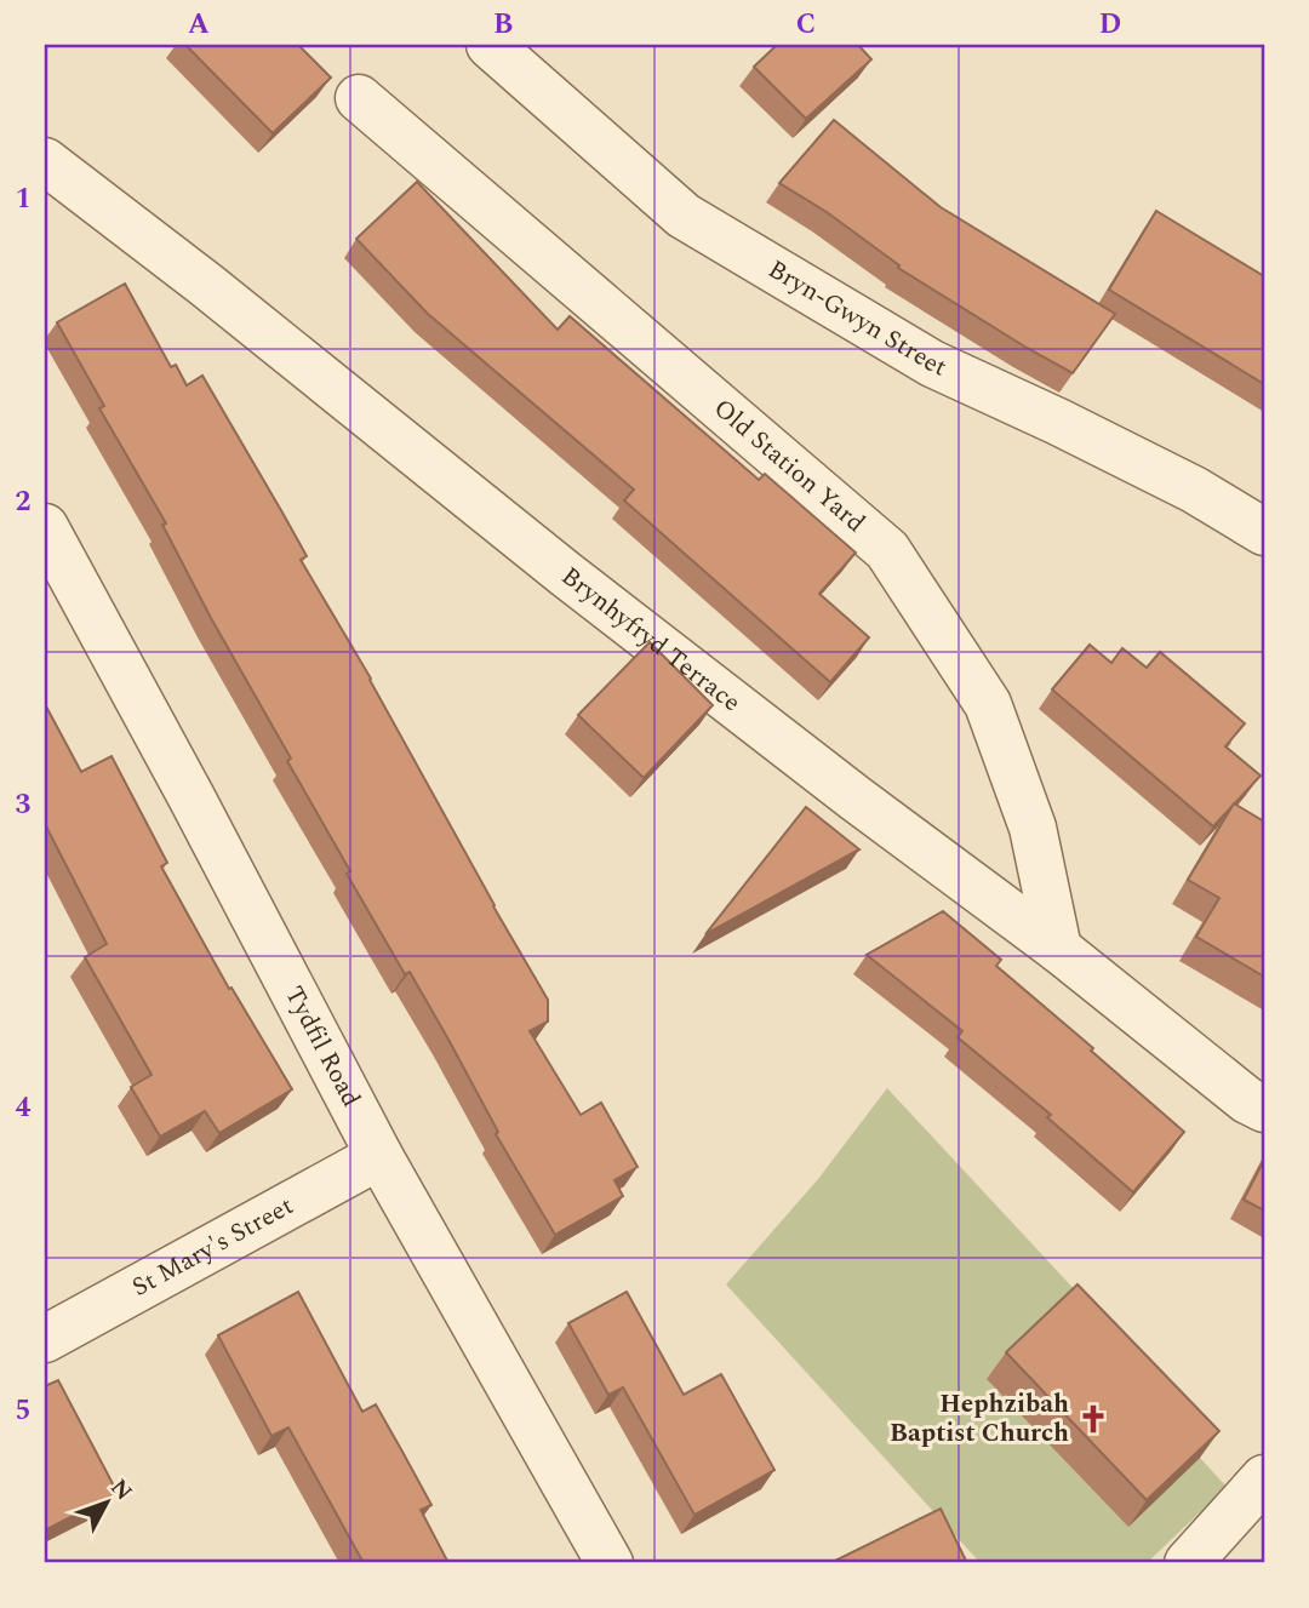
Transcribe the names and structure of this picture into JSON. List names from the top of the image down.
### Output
{
  "streets": {
    "street": [
      "Bryn-Gwyn Street",
      "Old Station Yard",
      "Brynhyfryd Terrace",
      "Tydfil Road",
      "St Mary's Street"
    ]
  },
  "crossings": [
    ["Old Station Yard", "Brynhyfryd Terrace"],
    ["Tydfil Road", "St Mary's Street"]
  ],
  "places": {
    "church": ["Hephzibah Baptist Church"]
  },
  "north": "top right",
  "grid": {
    "columns": [
      "A",
      "B",
      "C",
      "D"
    ],
    "rows": [
      "1",
      "2",
      "3",
      "4",
      "5"
    ]
  }
}
